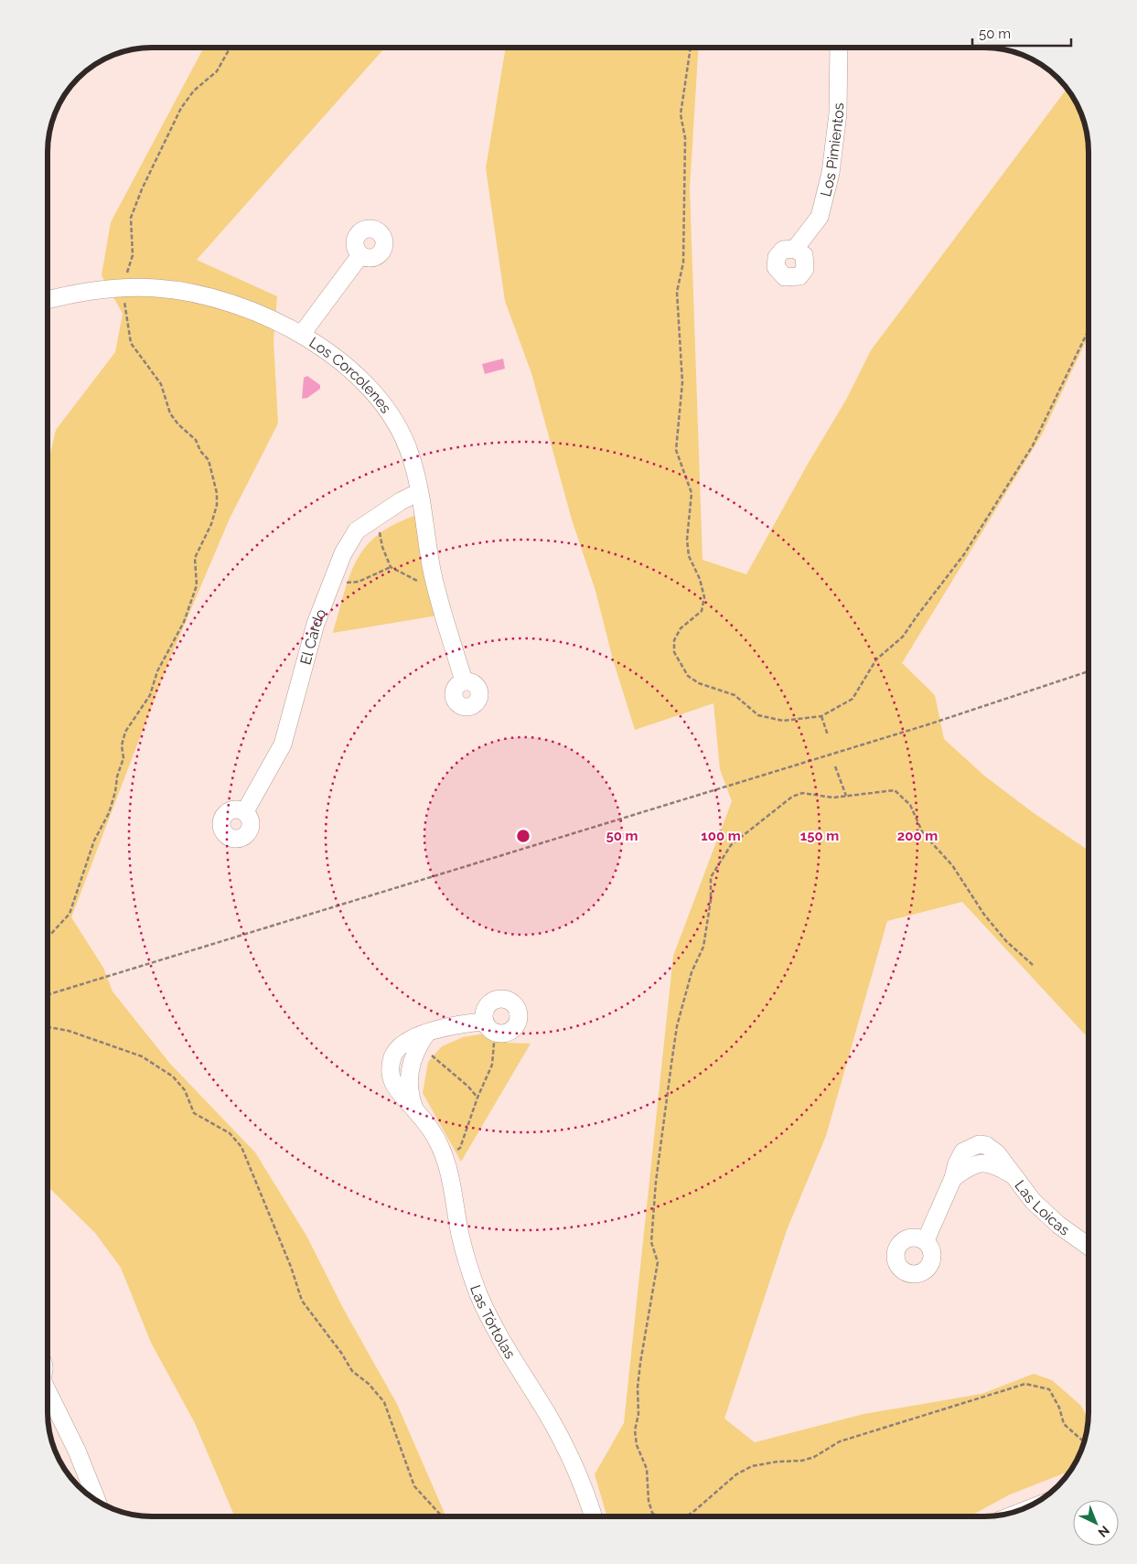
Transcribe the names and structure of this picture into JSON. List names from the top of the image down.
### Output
{
  "streets": {
    "street": [
      "Los Pimientos",
      "Los Corcolenes",
      "El Cardo",
      "Las Loicas",
      "Las Tórtolas"
    ]
  },
  "crossings": [
    ["Los Corcolenes", "El Cardo"]
  ],
  "scale_bar": "50 m",
  "north": "bottom right",
  "rings": [
    "50 m",
    "100 m",
    "150 m",
    "200 m"
  ]
}
